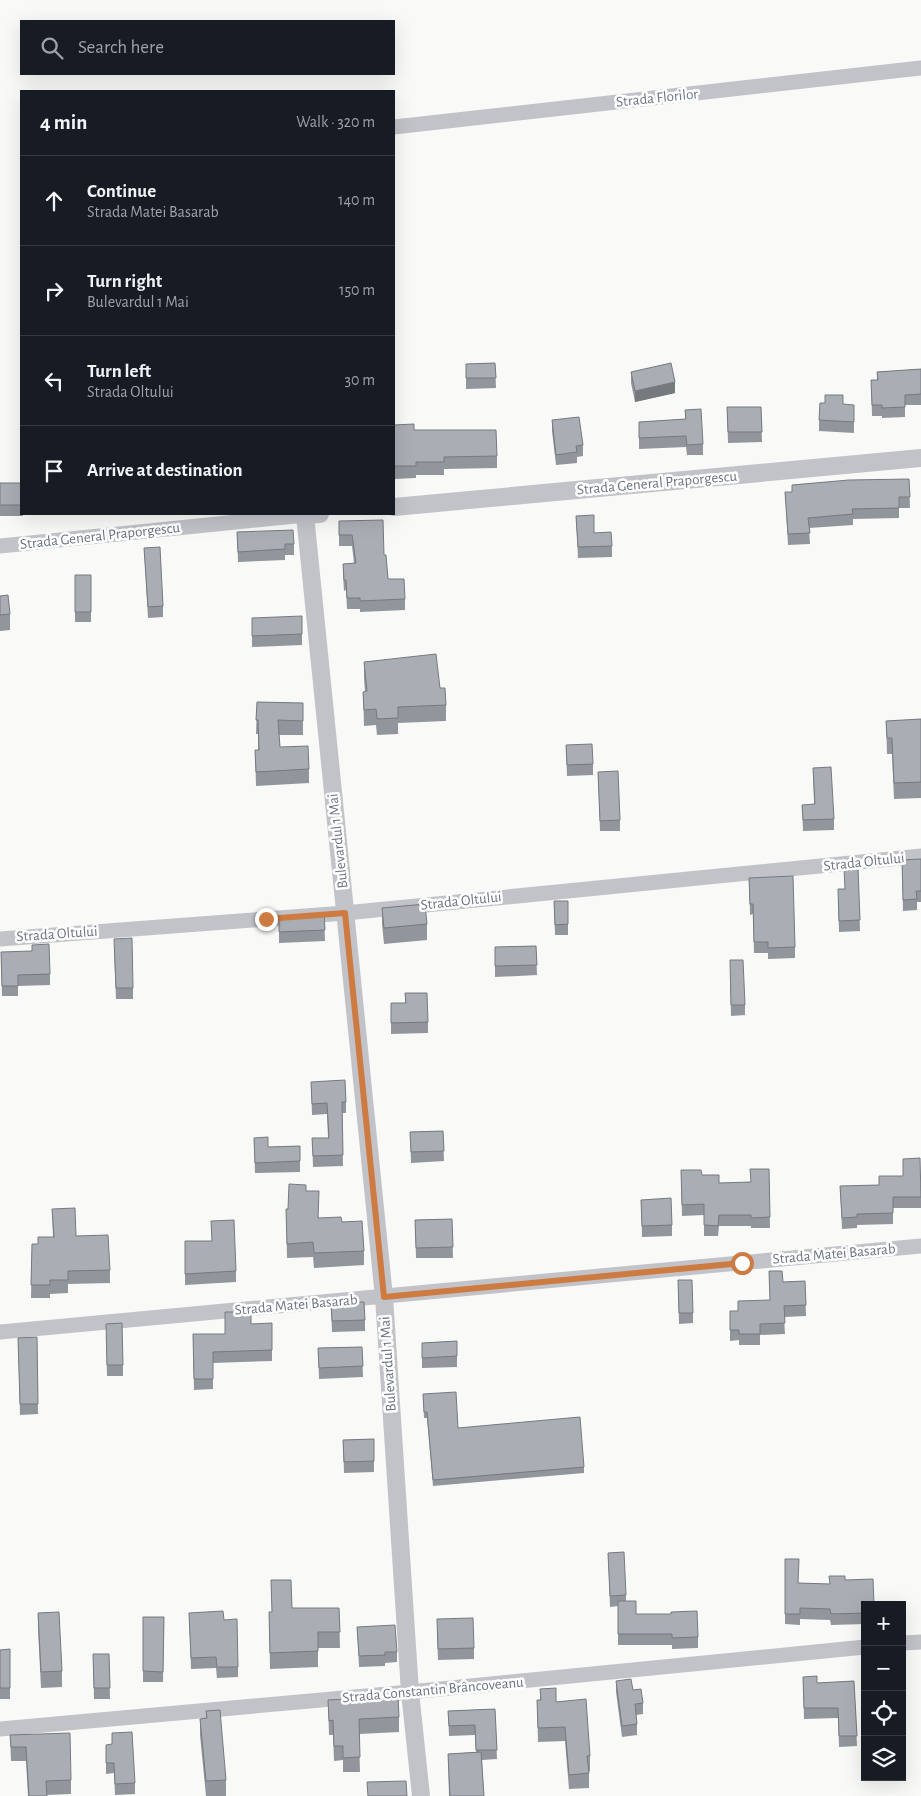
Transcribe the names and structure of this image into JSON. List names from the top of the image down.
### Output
{
  "streets": {
    "street": [
      "Strada Florilor",
      "Strada General Praporgescu",
      "Bulevardul 1 Mai",
      "Strada Oltului",
      "Strada Matei Basarab",
      "Strada Constantin Brâncoveanu"
    ]
  },
  "crossings": [
    ["Bulevardul 1 Mai", "Strada Oltului"],
    ["Bulevardul 1 Mai", "Strada Matei Basarab"],
    ["Bulevardul 1 Mai", "Strada Constantin Brâncoveanu"]
  ],
  "page": {
    "search": "Search here",
    "heading": ["4 min", "Walk · 320 m"],
    "list": [
      ["Continue", "Strada Matei Basarab", "140 m"],
      ["Turn right", "Bulevardul 1 Mai", "150 m"],
      ["Turn left", "Strada Oltului", "30 m"],
      "Arrive at destination"
    ],
    "map_buttons": ["+", "−"]
  }
}
